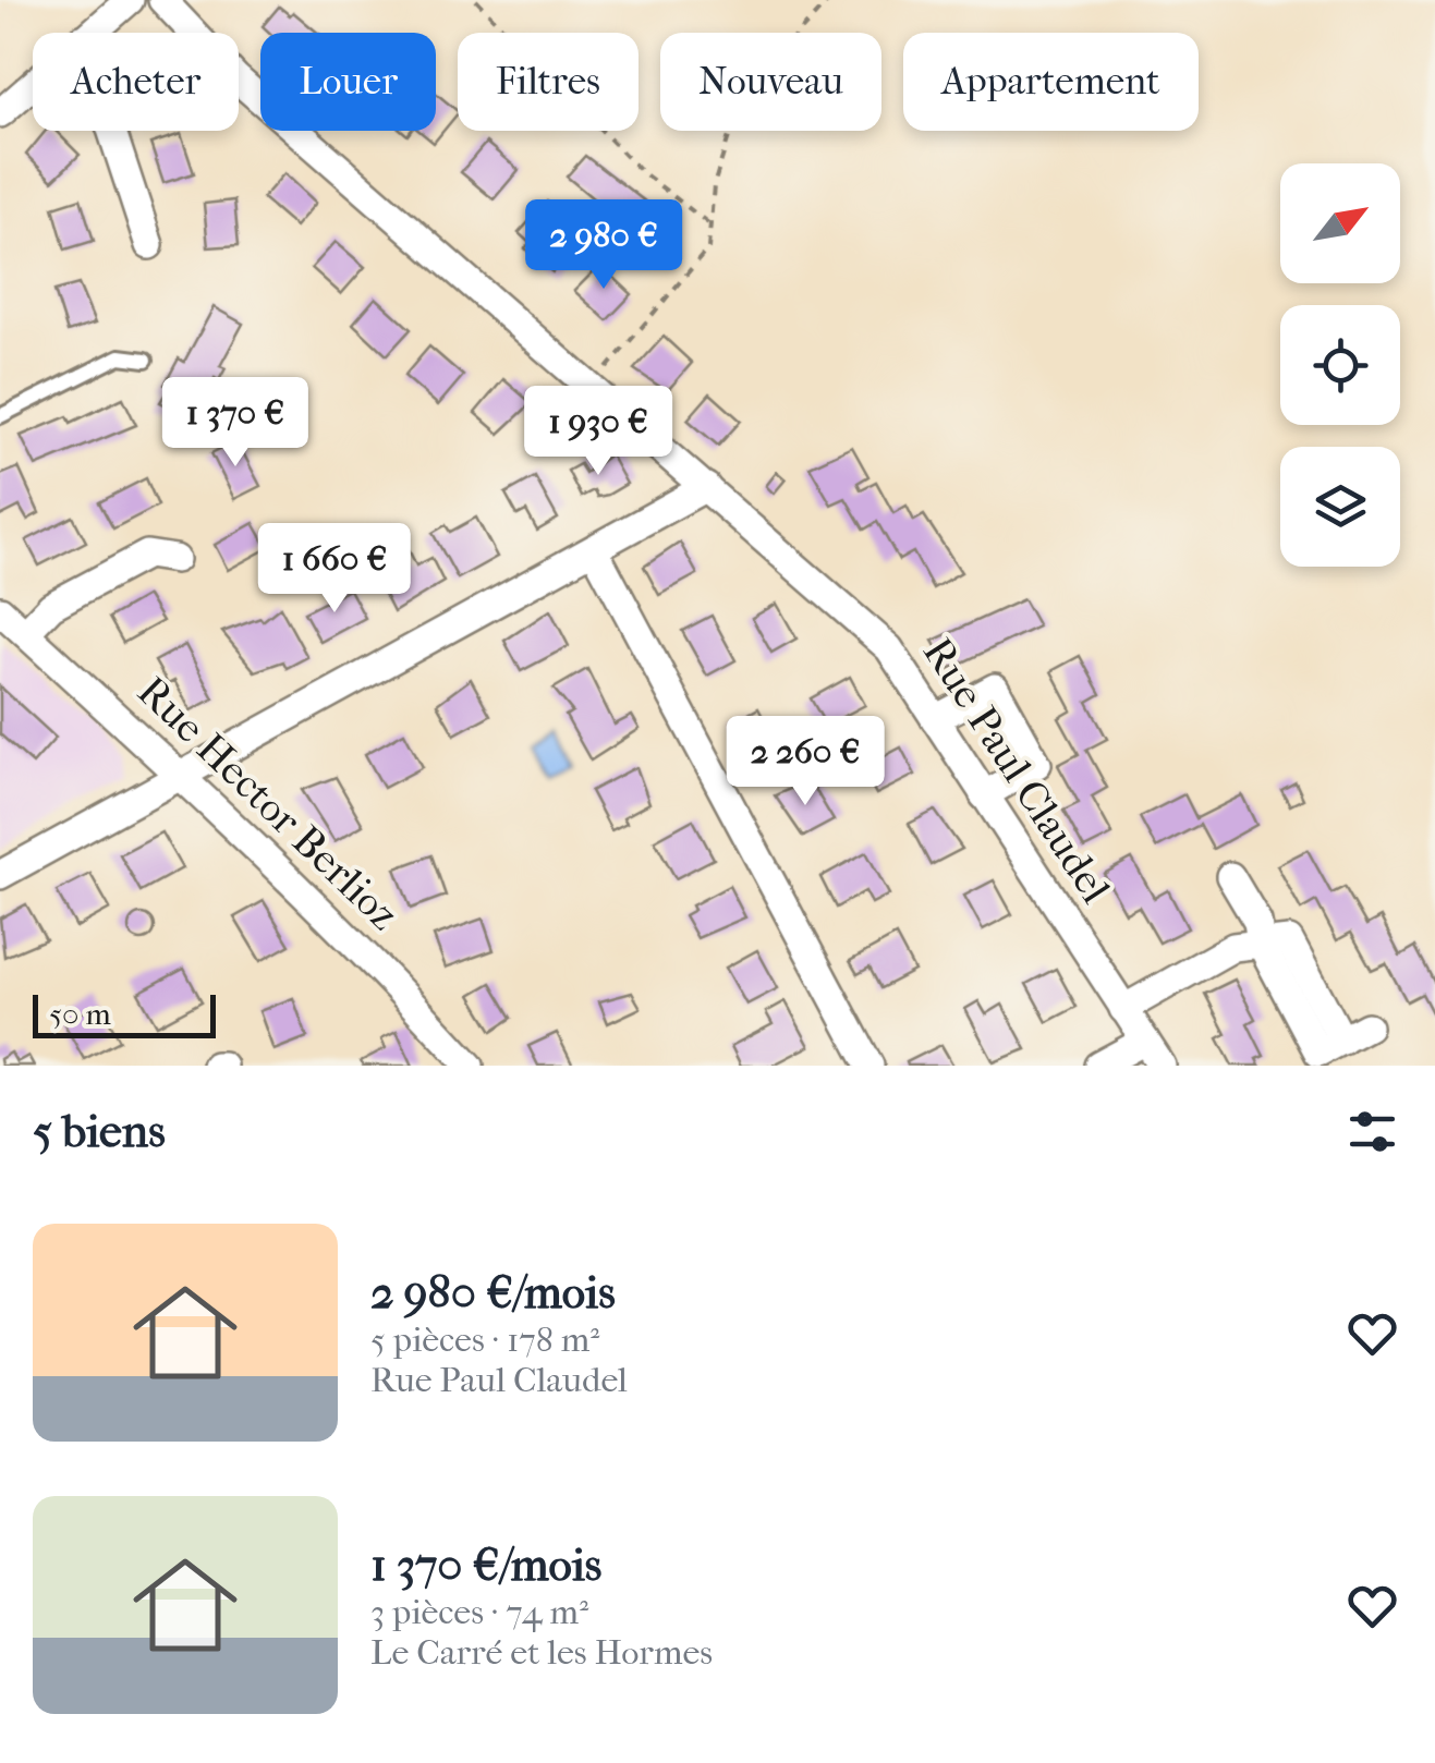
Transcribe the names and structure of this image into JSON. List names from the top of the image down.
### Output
{
  "streets": {
    "street": ["Rue Paul Claudel", "Rue Hector Berlioz"]
  },
  "scale_bar": "50 m",
  "north": "top right",
  "page": {
    "chip": [
      "Acheter",
      "Louer",
      "Filtres",
      "Nouveau",
      "Appartement"
    ],
    "price": [
      "2 980 €",
      "1 370 €",
      "1 930 €",
      "1 660 €",
      "2 260 €"
    ],
    "scale": "50 m",
    "heading": "5 biens",
    "list": [
      {
        "name": "2 980 €/mois",
        "note": "5 pièces · 178 m² · Rue Paul Claudel"
      },
      {
        "name": "1 370 €/mois",
        "note": "3 pièces · 74 m² · Le Carré et les Hormes"
      }
    ]
  }
}
